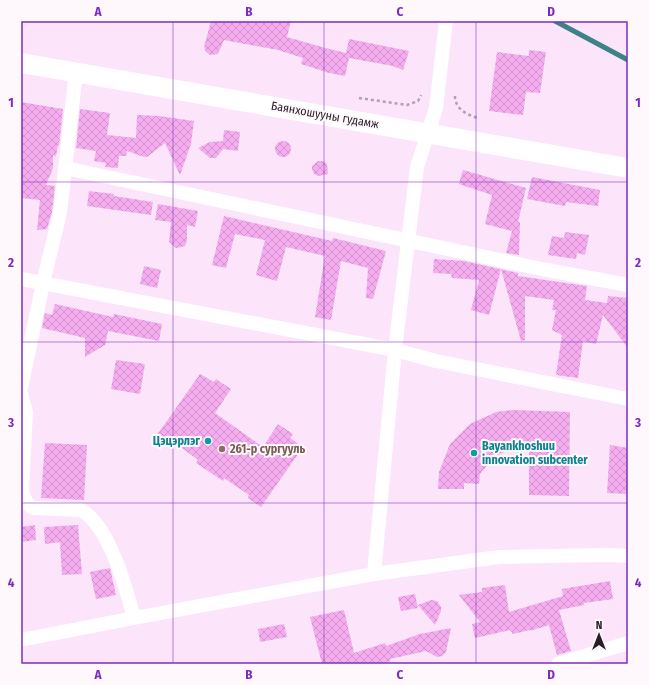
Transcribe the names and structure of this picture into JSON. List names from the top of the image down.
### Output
{
  "streets": {
    "main road": ["Баянхошууны гудамж"]
  },
  "places": ["Цэцэрлэг", "261-р сургууль", "Bayankhoshuu innovation subcenter"],
  "north": "top",
  "grid": {
    "columns": [
      "A",
      "B",
      "C",
      "D"
    ],
    "rows": [
      "1",
      "2",
      "3",
      "4"
    ]
  }
}
